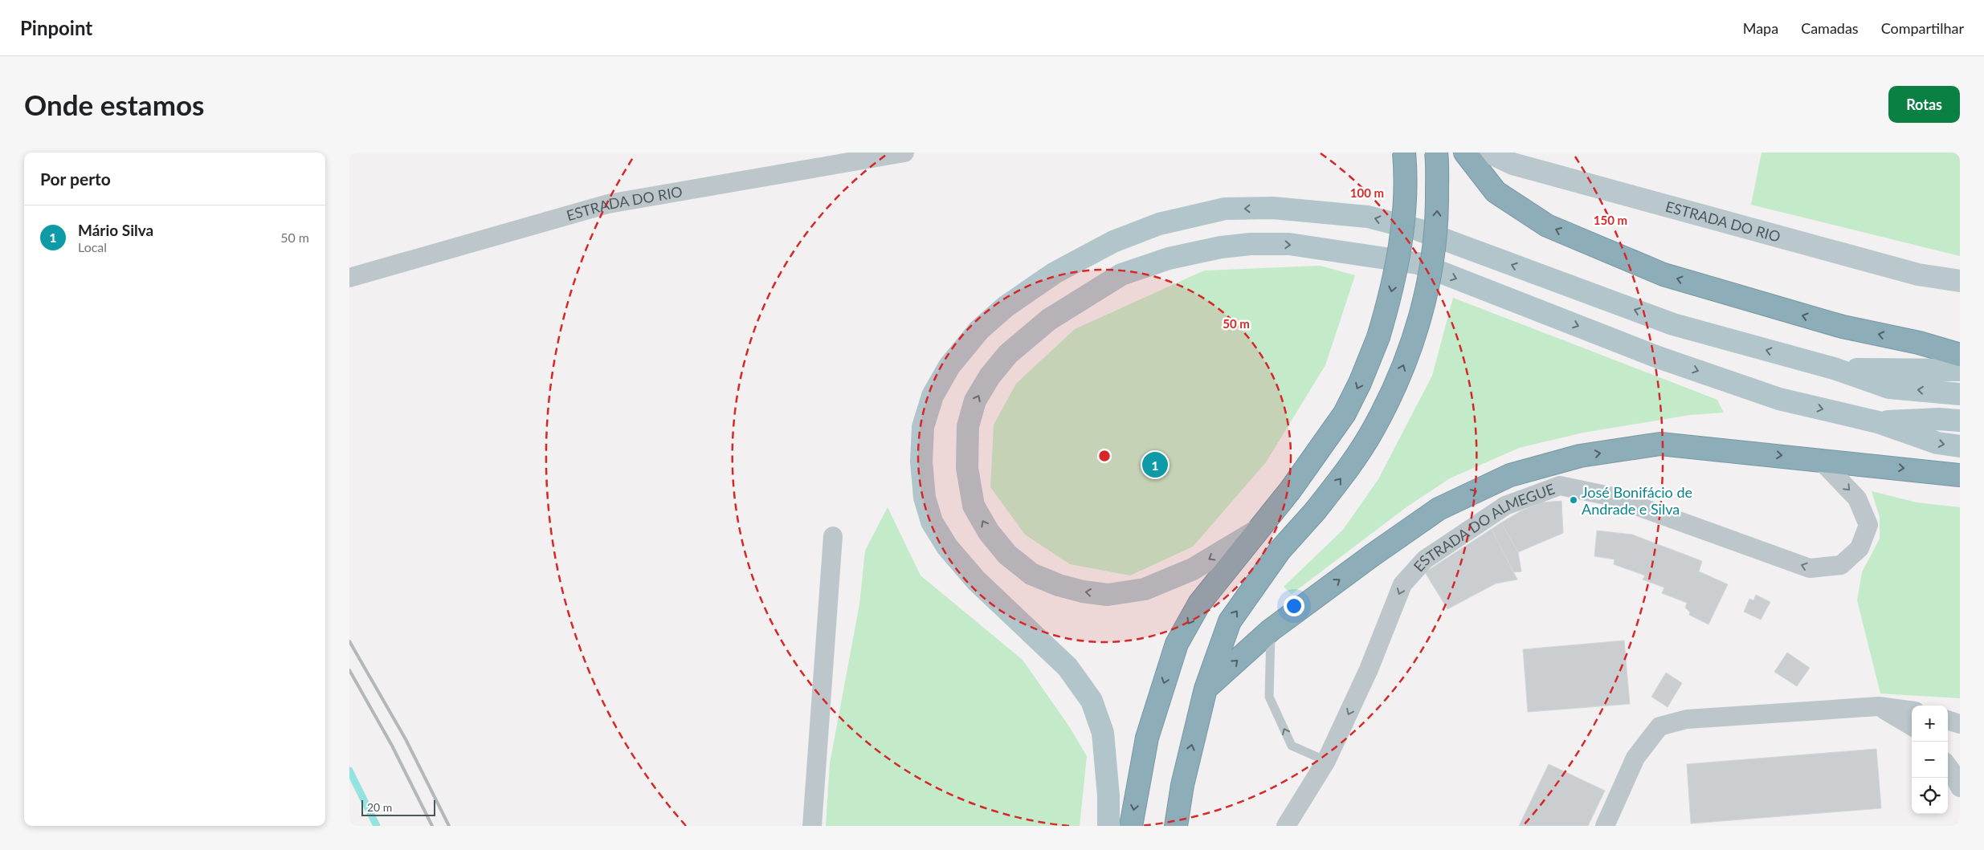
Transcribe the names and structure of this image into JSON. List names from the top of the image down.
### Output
{
  "streets": {
    "street": ["ESTRADA DO RIO", "ESTRADA DO ALMEGUE"]
  },
  "places": ["José Bonifácio de Andrade e Silva"],
  "scale_bar": "20 m",
  "page": {
    "header": "Pinpoint",
    "nav": ["Mapa", "Camadas", "Compartilhar"],
    "buttons": "Rotas",
    "title": "Onde estamos",
    "heading": "Por perto",
    "list": [
      {
        "mark": "1",
        "name": "Mário Silva",
        "note": "Local",
        "value": "50 m"
      }
    ],
    "pins": "1",
    "map_buttons": ["+", "−"],
    "scale": "20 m"
  },
  "rings": ["100 m", "150 m", "50 m"]
}
